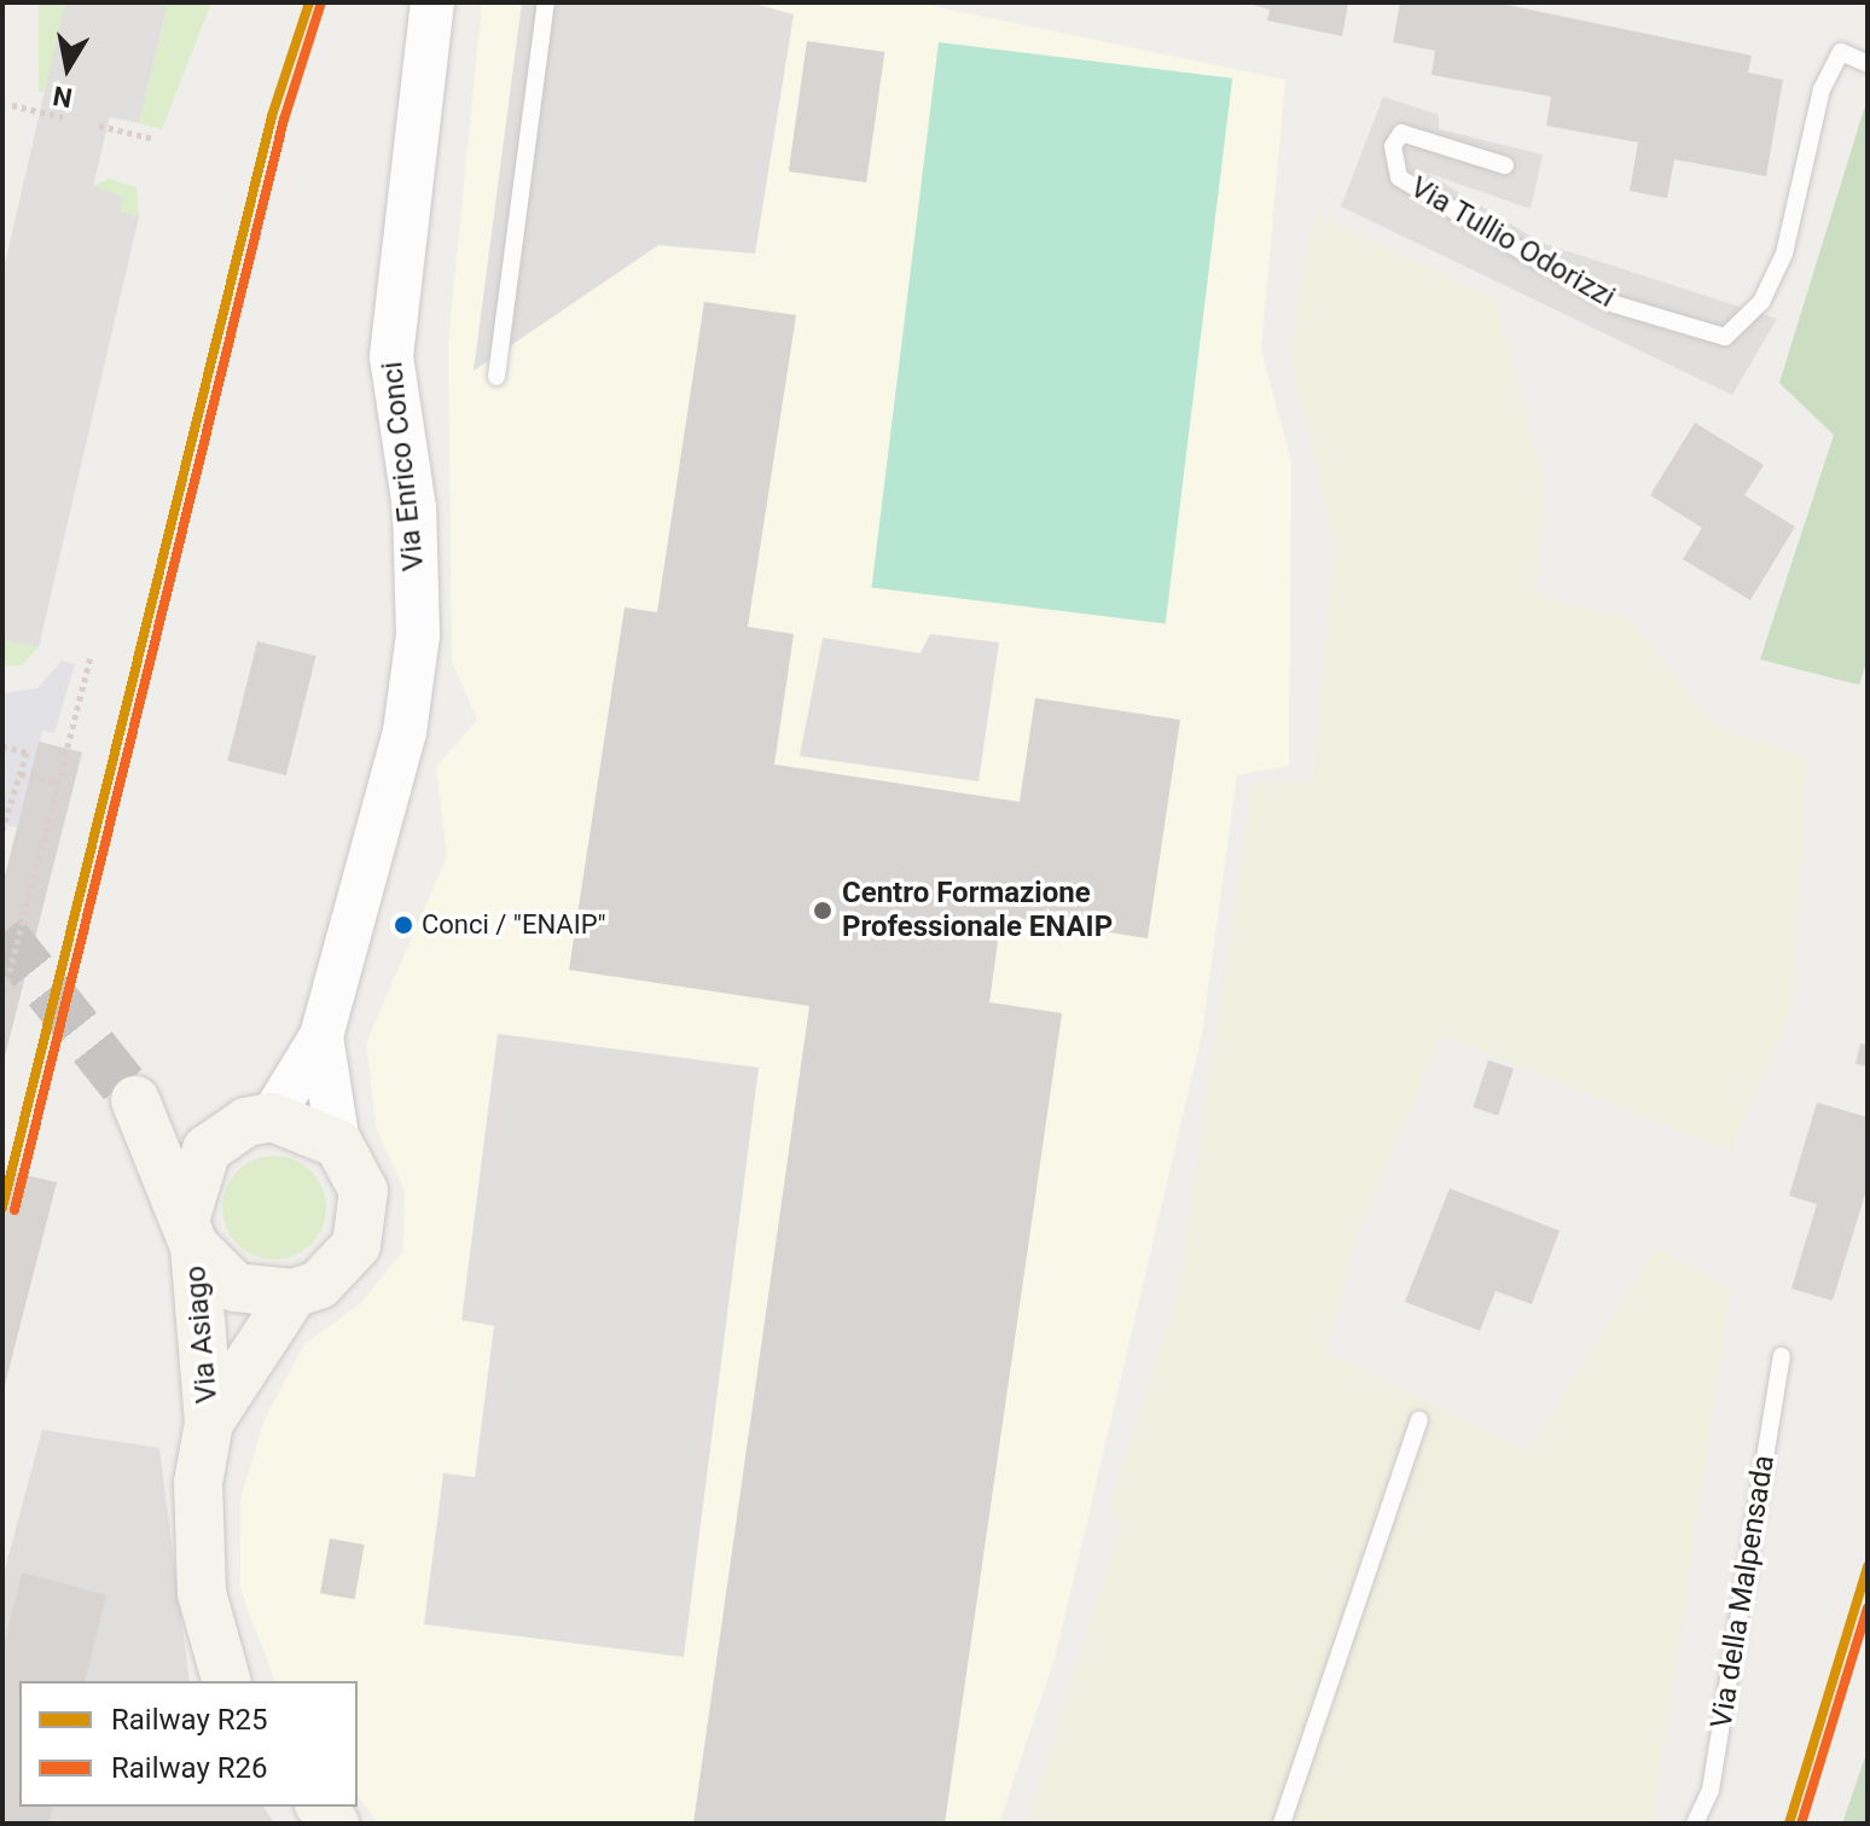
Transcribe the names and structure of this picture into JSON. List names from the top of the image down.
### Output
{
  "streets": {
    "main road": ["Via Asiago"],
    "street": ["Via Enrico Conci"],
    "lane": ["Via Tullio Odorizzi", "Via della Malpensada"]
  },
  "crossings": [
    ["Via Enrico Conci", "Via Asiago"]
  ],
  "places": ["Centro Formazione Professionale ENAIP", "Conci / \"ENAIP\""],
  "lines": ["rail line R25", "rail line R26"],
  "legend": ["Railway R25", "Railway R26"],
  "north": "bottom"
}
